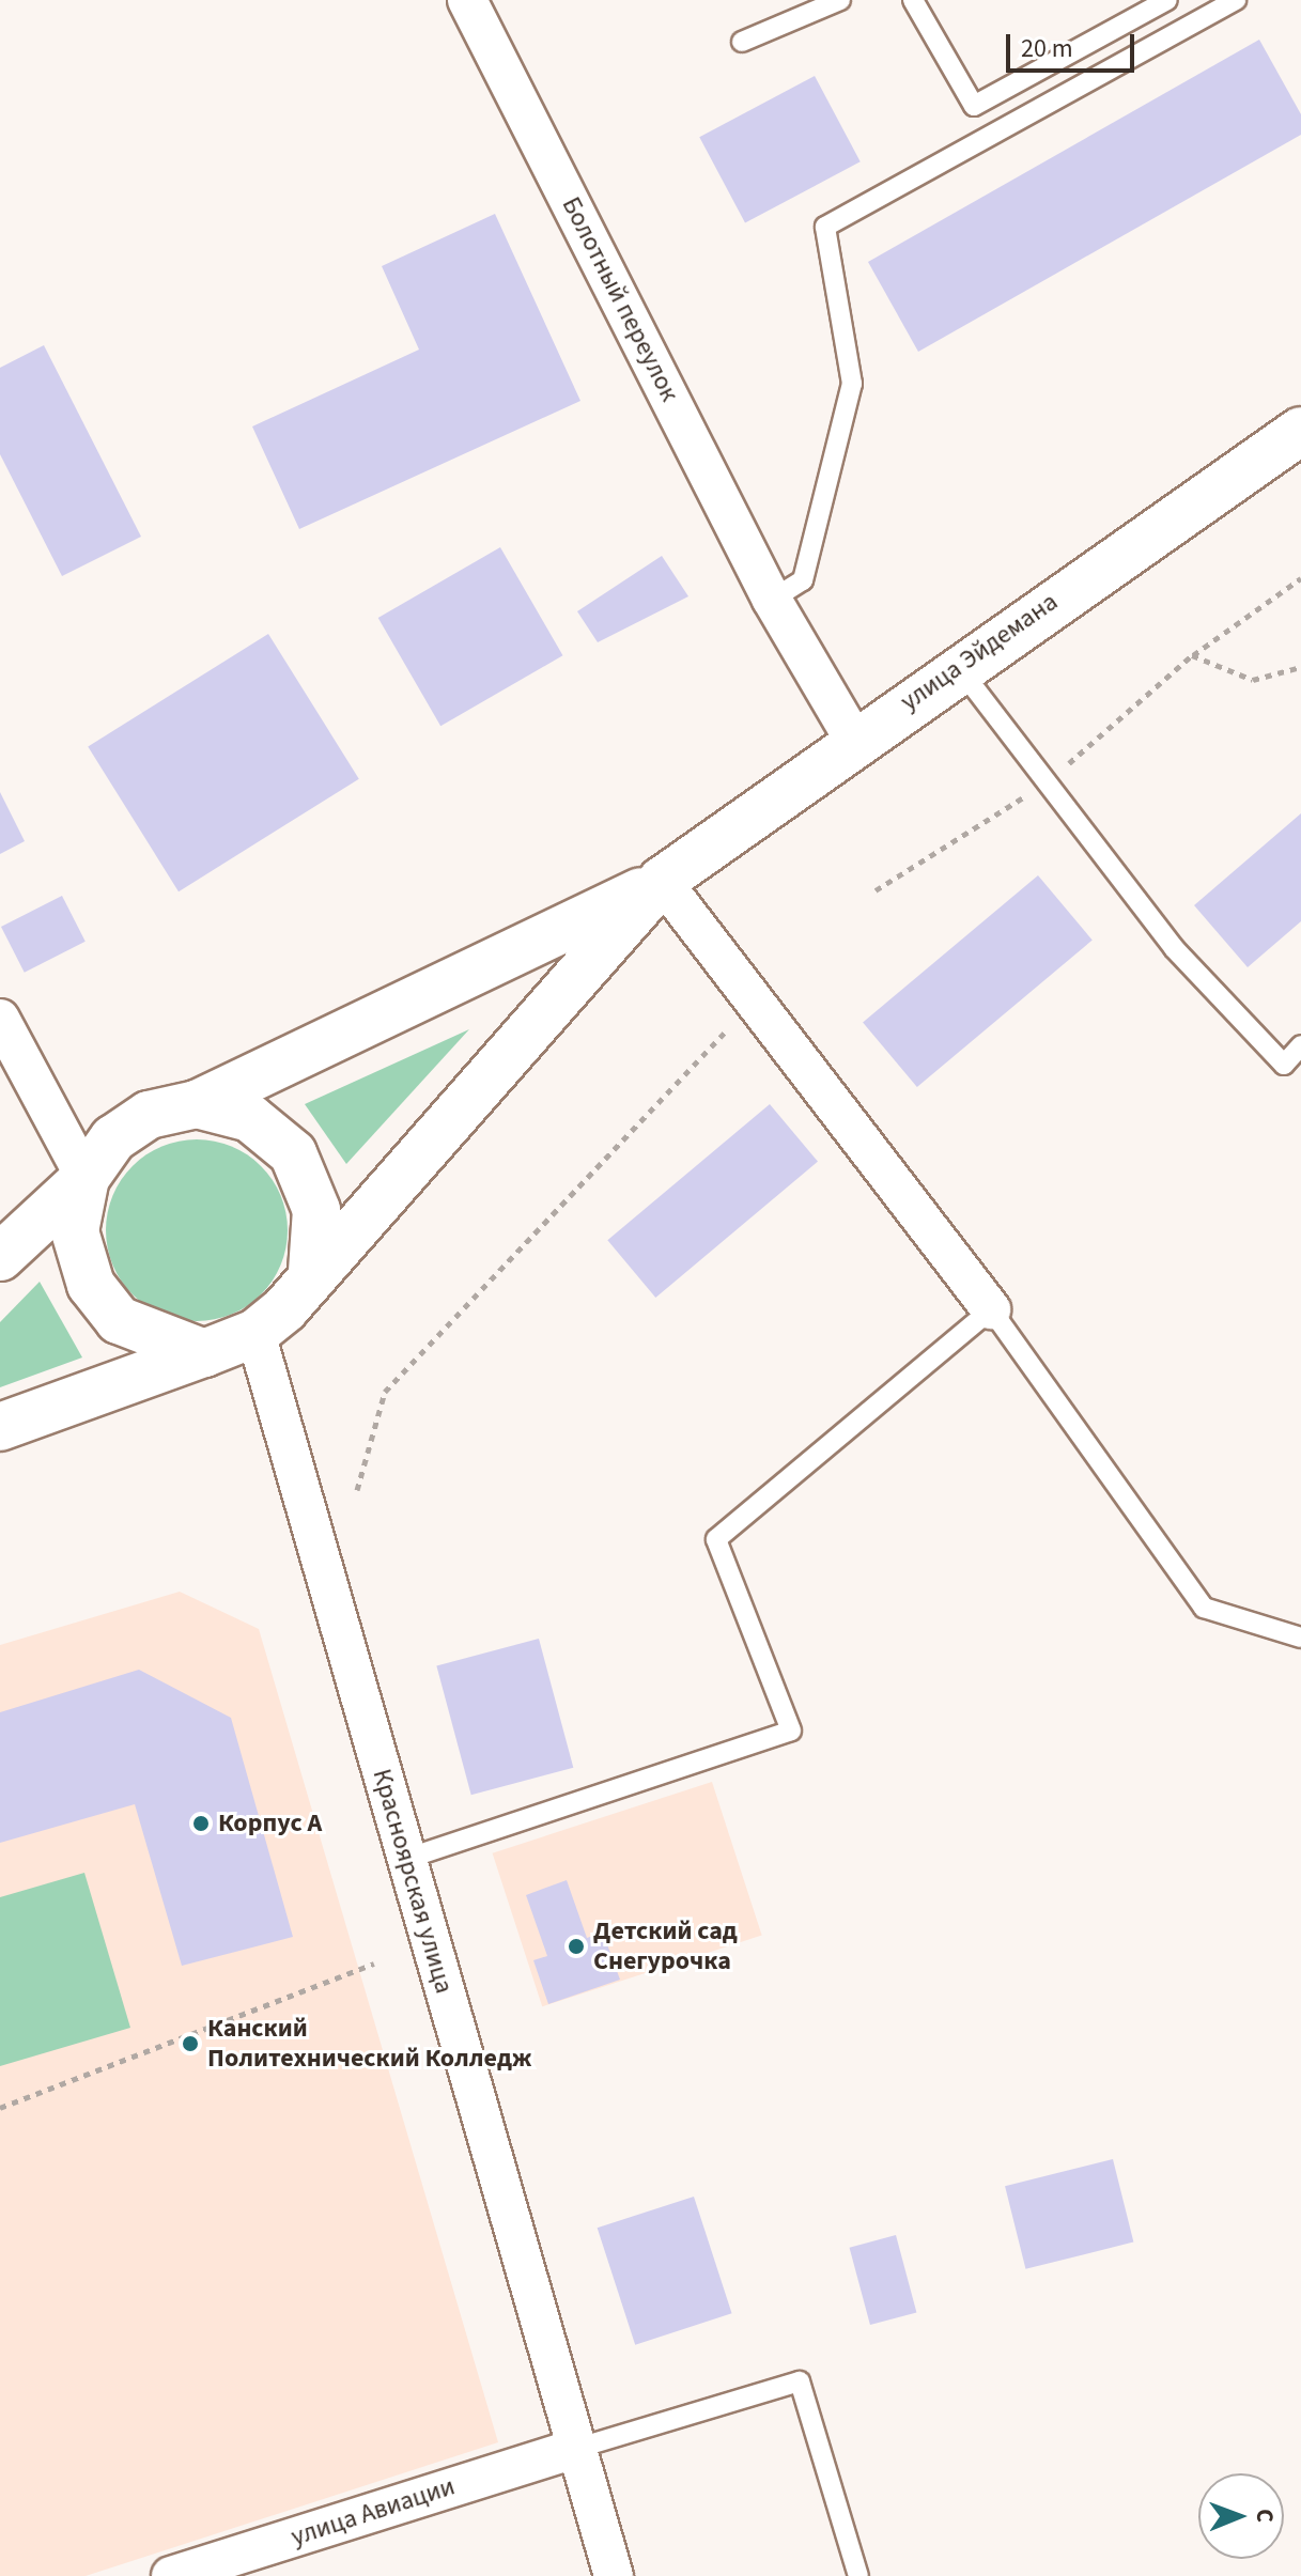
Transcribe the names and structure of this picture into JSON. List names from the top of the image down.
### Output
{
  "streets": {
    "main road": ["улица Эйдемана"],
    "street": ["Болотный переулок", "Красноярская улица", "улица Авиации"]
  },
  "crossings": [
    ["Болотный переулок", "улица Эйдемана"],
    ["Красноярская улица", "улица Авиации"]
  ],
  "places": ["Корпус А", "Детский сад Снегурочка", "Канский Политехнический Колледж"],
  "scale_bar": "20 m",
  "north": "right"
}
